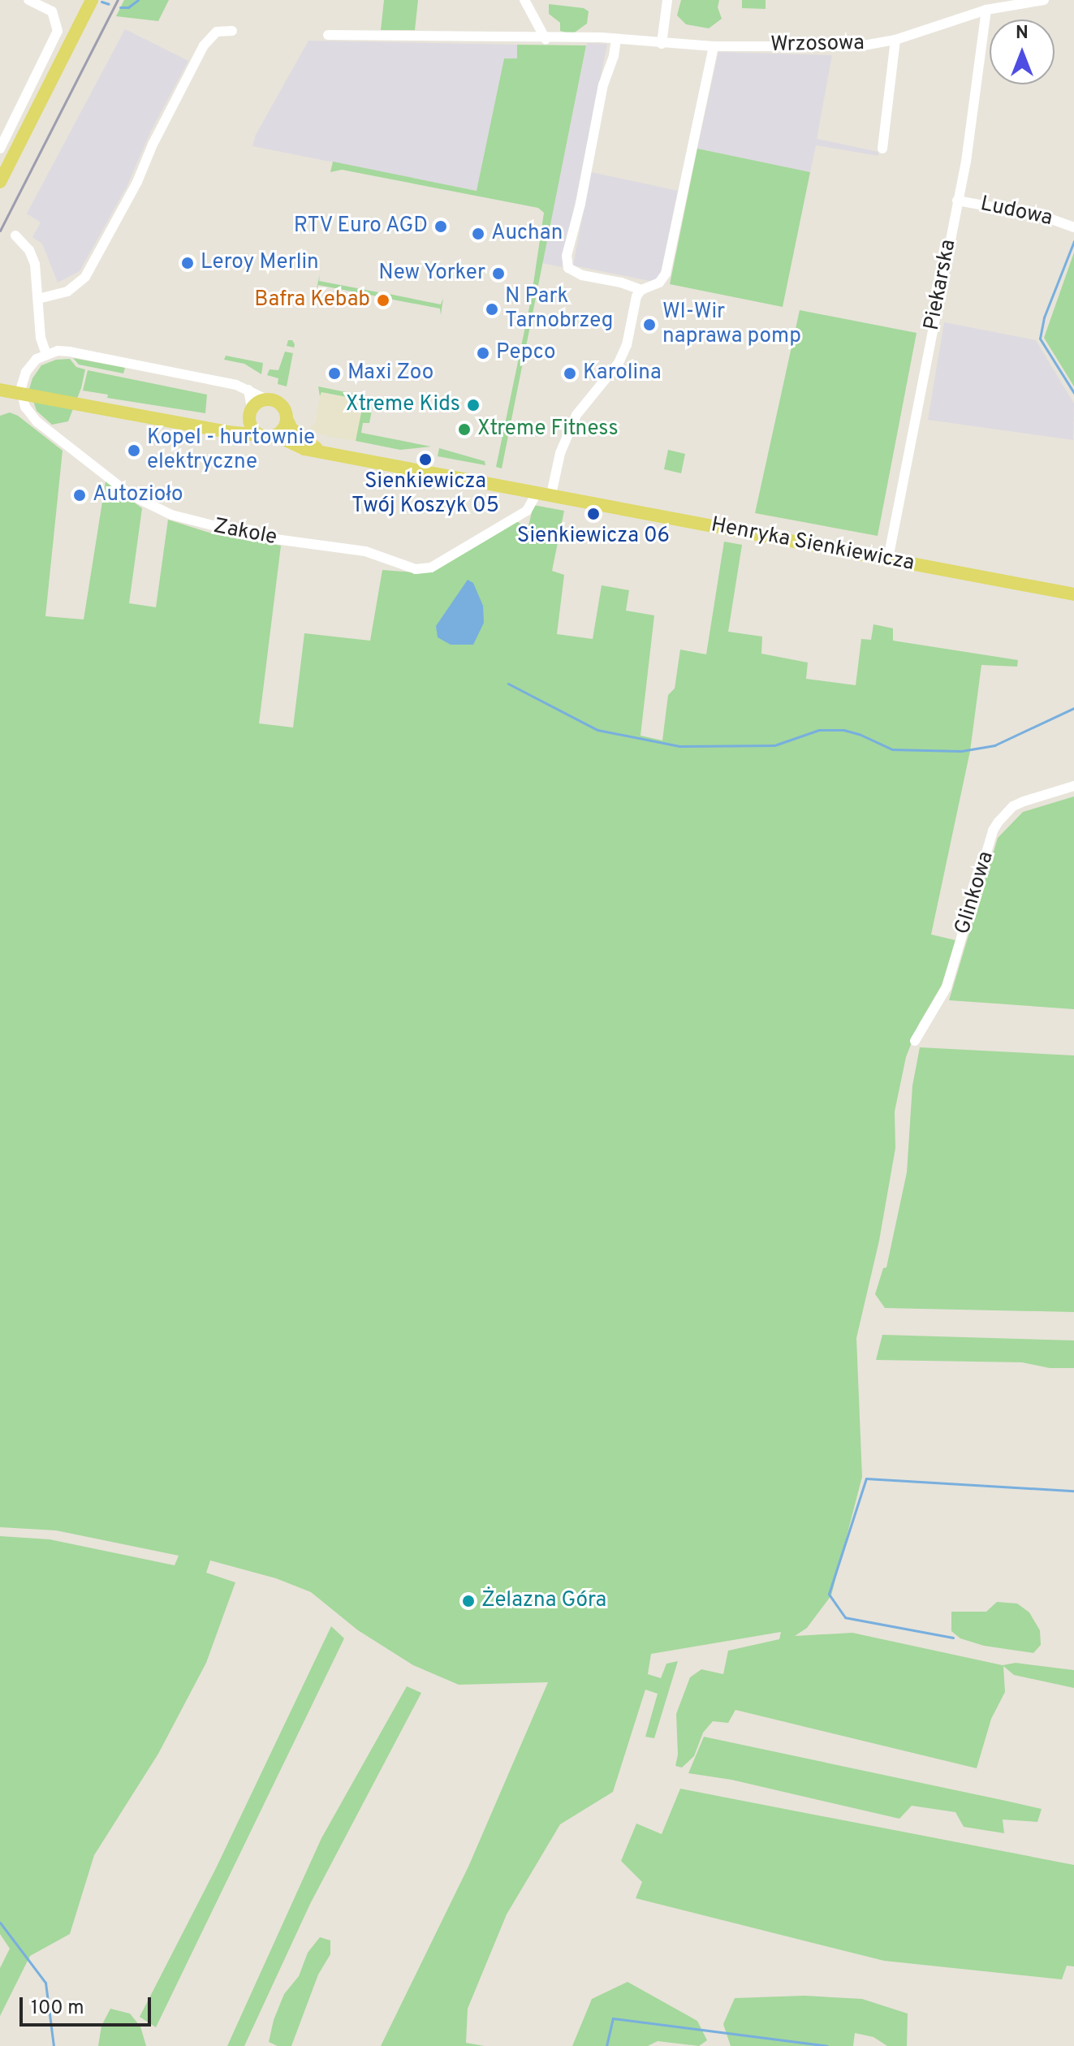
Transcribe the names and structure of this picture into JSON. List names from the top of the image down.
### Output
{
  "streets": {
    "main road": ["Henryka Sienkiewicza"],
    "street": [
      "Wrzosowa",
      "Ludowa",
      "Piekarska",
      "Zakole",
      "Glinkowa"
    ]
  },
  "crossings": [
    ["Wrzosowa", "Piekarska"],
    ["Ludowa", "Piekarska"],
    ["Piekarska", "Henryka Sienkiewicza"],
    ["Zakole", "Henryka Sienkiewicza"]
  ],
  "places": [
    "RTV Euro AGD",
    "Auchan",
    "Leroy Merlin",
    "New Yorker",
    "Bafra Kebab",
    "N Park Tarnobrzeg",
    "Wl-Wir naprawa pomp",
    "Pepco",
    "Maxi Zoo",
    "Karolina",
    "Xtreme Kids",
    "Xtreme Fitness",
    "Kopel - hurtownie elektryczne",
    "Sienkiewicza Twój Koszyk 05",
    "Autozioło",
    "Sienkiewicza 06",
    "Żelazna Góra"
  ],
  "scale_bar": "100 m",
  "north": "top"
}
